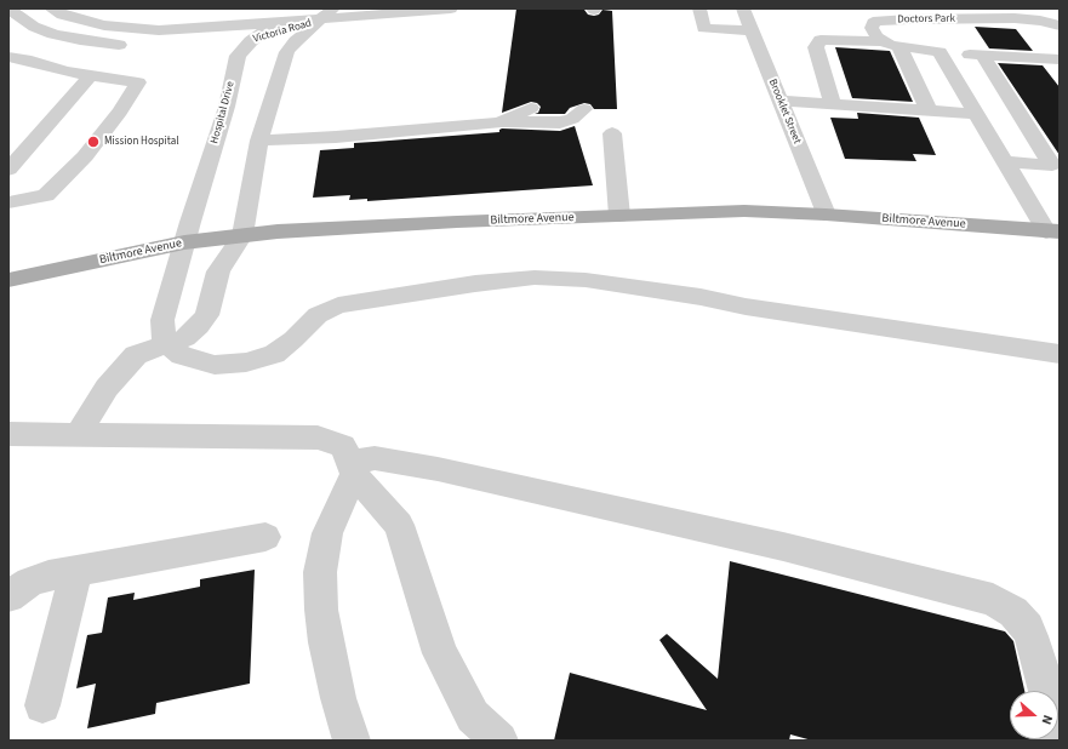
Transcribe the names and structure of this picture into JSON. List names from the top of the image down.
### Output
{
  "streets": {
    "main road": ["Biltmore Avenue"],
    "street": [
      "Doctors Park",
      "Victoria Road",
      "Brooklet Street",
      "Hospital Drive"
    ]
  },
  "crossings": [
    ["Victoria Road", "Hospital Drive"],
    ["Brooklet Street", "Biltmore Avenue"],
    ["Hospital Drive", "Biltmore Avenue"]
  ],
  "places": ["Mission Hospital"],
  "north": "right"
}
